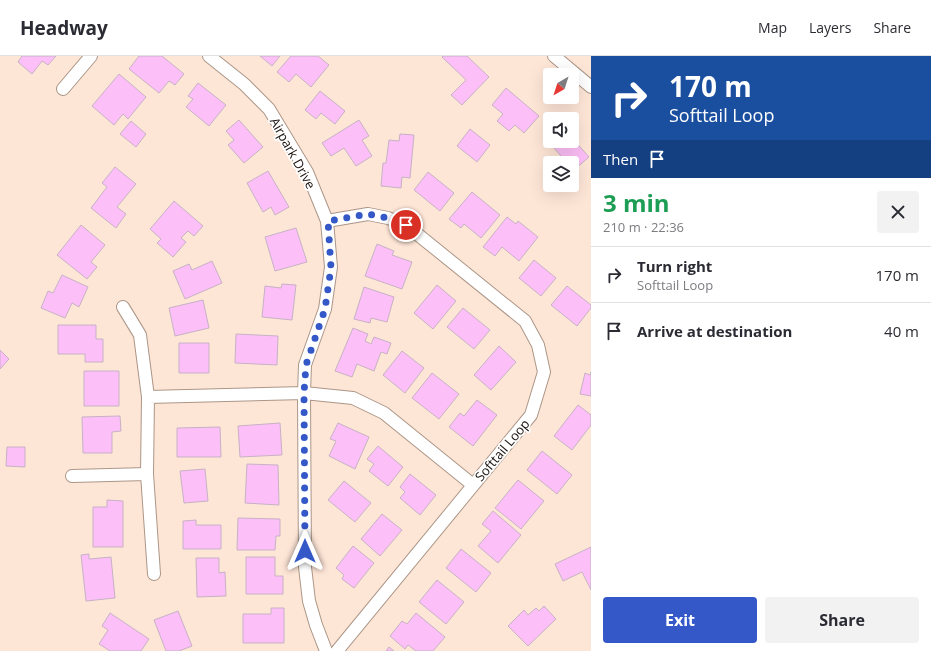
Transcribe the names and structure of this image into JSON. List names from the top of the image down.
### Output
{
  "streets": {
    "street": ["Airpark Drive", "Softtail Loop"]
  },
  "crossings": [
    ["Airpark Drive", "Softtail Loop"]
  ],
  "north": "bottom left",
  "page": {
    "header": "Headway",
    "nav": ["Map", "Layers", "Share"],
    "turn": ["170 m", "Softtail Loop"],
    "then": "Then",
    "heading": ["3 min", "210 m · 22:36"],
    "list": [
      {
        "name": "Turn right",
        "note": "Softtail Loop",
        "value": "170 m"
      },
      {
        "name": "Arrive at destination",
        "value": "40 m"
      }
    ],
    "buttons": ["Exit", "Share"]
  }
}
